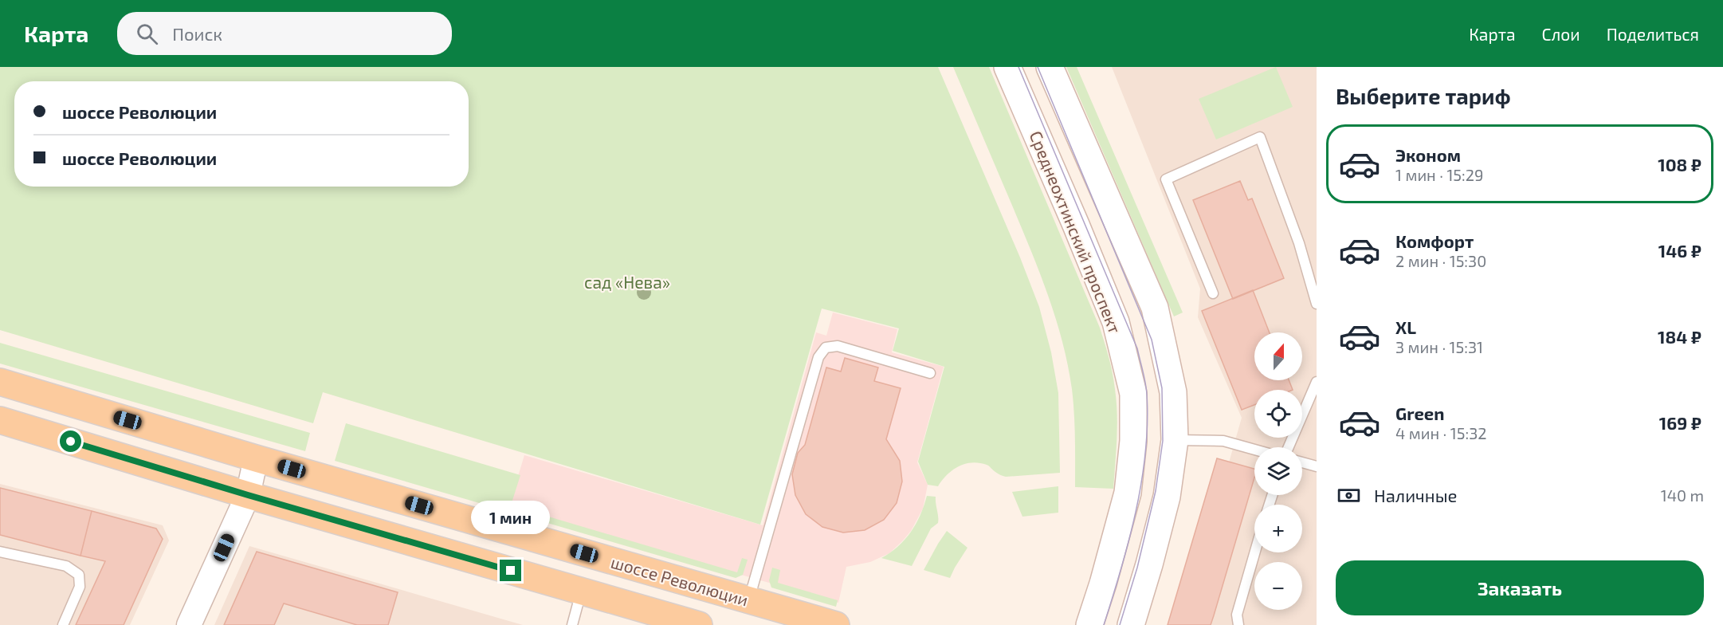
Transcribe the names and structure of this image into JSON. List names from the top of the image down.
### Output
{
  "streets": {
    "main road": ["Среднеохтинский проспект", "шоссе Революции"]
  },
  "parks": ["сад «Нева»"],
  "north": "top",
  "page": {
    "header": "Карта",
    "search": "Поиск",
    "nav": ["Карта", "Слои", "Поделиться"],
    "heading": "Выберите тариф",
    "banner": ["шоссе Революции", "шоссе Революции"],
    "list": [
      {
        "name": "Эконом",
        "note": "1 мин · 15:29",
        "value": "108 ₽"
      },
      {
        "name": "Комфорт",
        "note": "2 мин · 15:30",
        "value": "146 ₽"
      },
      {
        "name": "XL",
        "note": "3 мин · 15:31",
        "value": "184 ₽"
      },
      {
        "name": "Green",
        "note": "4 мин · 15:32",
        "value": "169 ₽"
      }
    ],
    "map_buttons": ["+", "−"],
    "pay": ["Наличные", "140 m"],
    "bubble": "1 мин",
    "buttons": "Заказать"
  }
}
